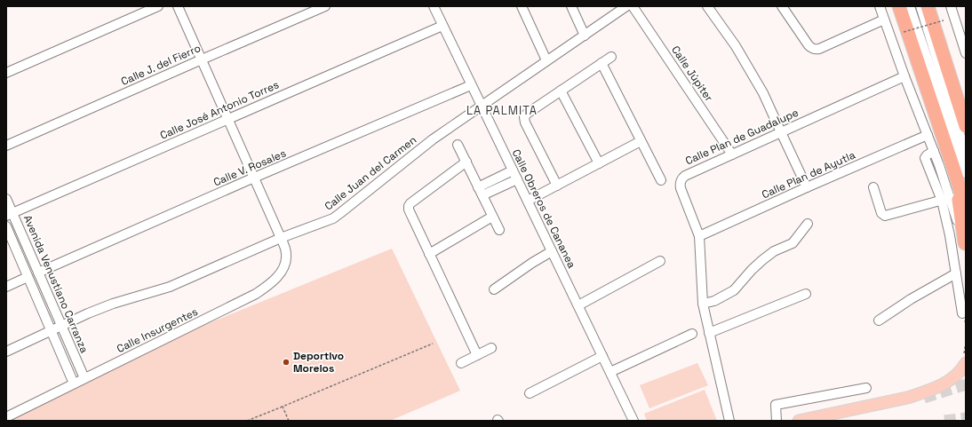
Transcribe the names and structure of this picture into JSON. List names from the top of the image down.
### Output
{
  "streets": {
    "street": [
      "Calle J. del Fierro",
      "Calle Júpiter",
      "Calle José Antonio Torres",
      "Calle Plan de Guadalupe",
      "Calle V. Rosales",
      "Calle Juan del Carmen",
      "Calle Plan de Ayutla",
      "Calle Obreros de Cananea",
      "Avenida Venustiano Carranza",
      "Calle Insurgentes"
    ]
  },
  "crossings": [
    ["Calle J. del Fierro", "Calle Insurgentes"],
    ["Calle Júpiter", "Calle Plan de Guadalupe"],
    ["Calle José Antonio Torres", "Calle Obreros de Cananea"],
    ["Calle José Antonio Torres", "Avenida Venustiano Carranza"],
    ["Calle José Antonio Torres", "Calle Insurgentes"],
    ["Calle Plan de Guadalupe", "Calle Plan de Ayutla"],
    ["Calle V. Rosales", "Calle Obreros de Cananea"],
    ["Calle V. Rosales", "Avenida Venustiano Carranza"],
    ["Calle V. Rosales", "Calle Insurgentes"],
    ["Calle Juan del Carmen", "Calle Obreros de Cananea"],
    ["Calle Juan del Carmen", "Avenida Venustiano Carranza"],
    ["Calle Juan del Carmen", "Calle Insurgentes"],
    ["Avenida Venustiano Carranza", "Calle Insurgentes"]
  ],
  "districts": ["LA PALMITA"],
  "places": ["Deportivo Morelos"]
}
